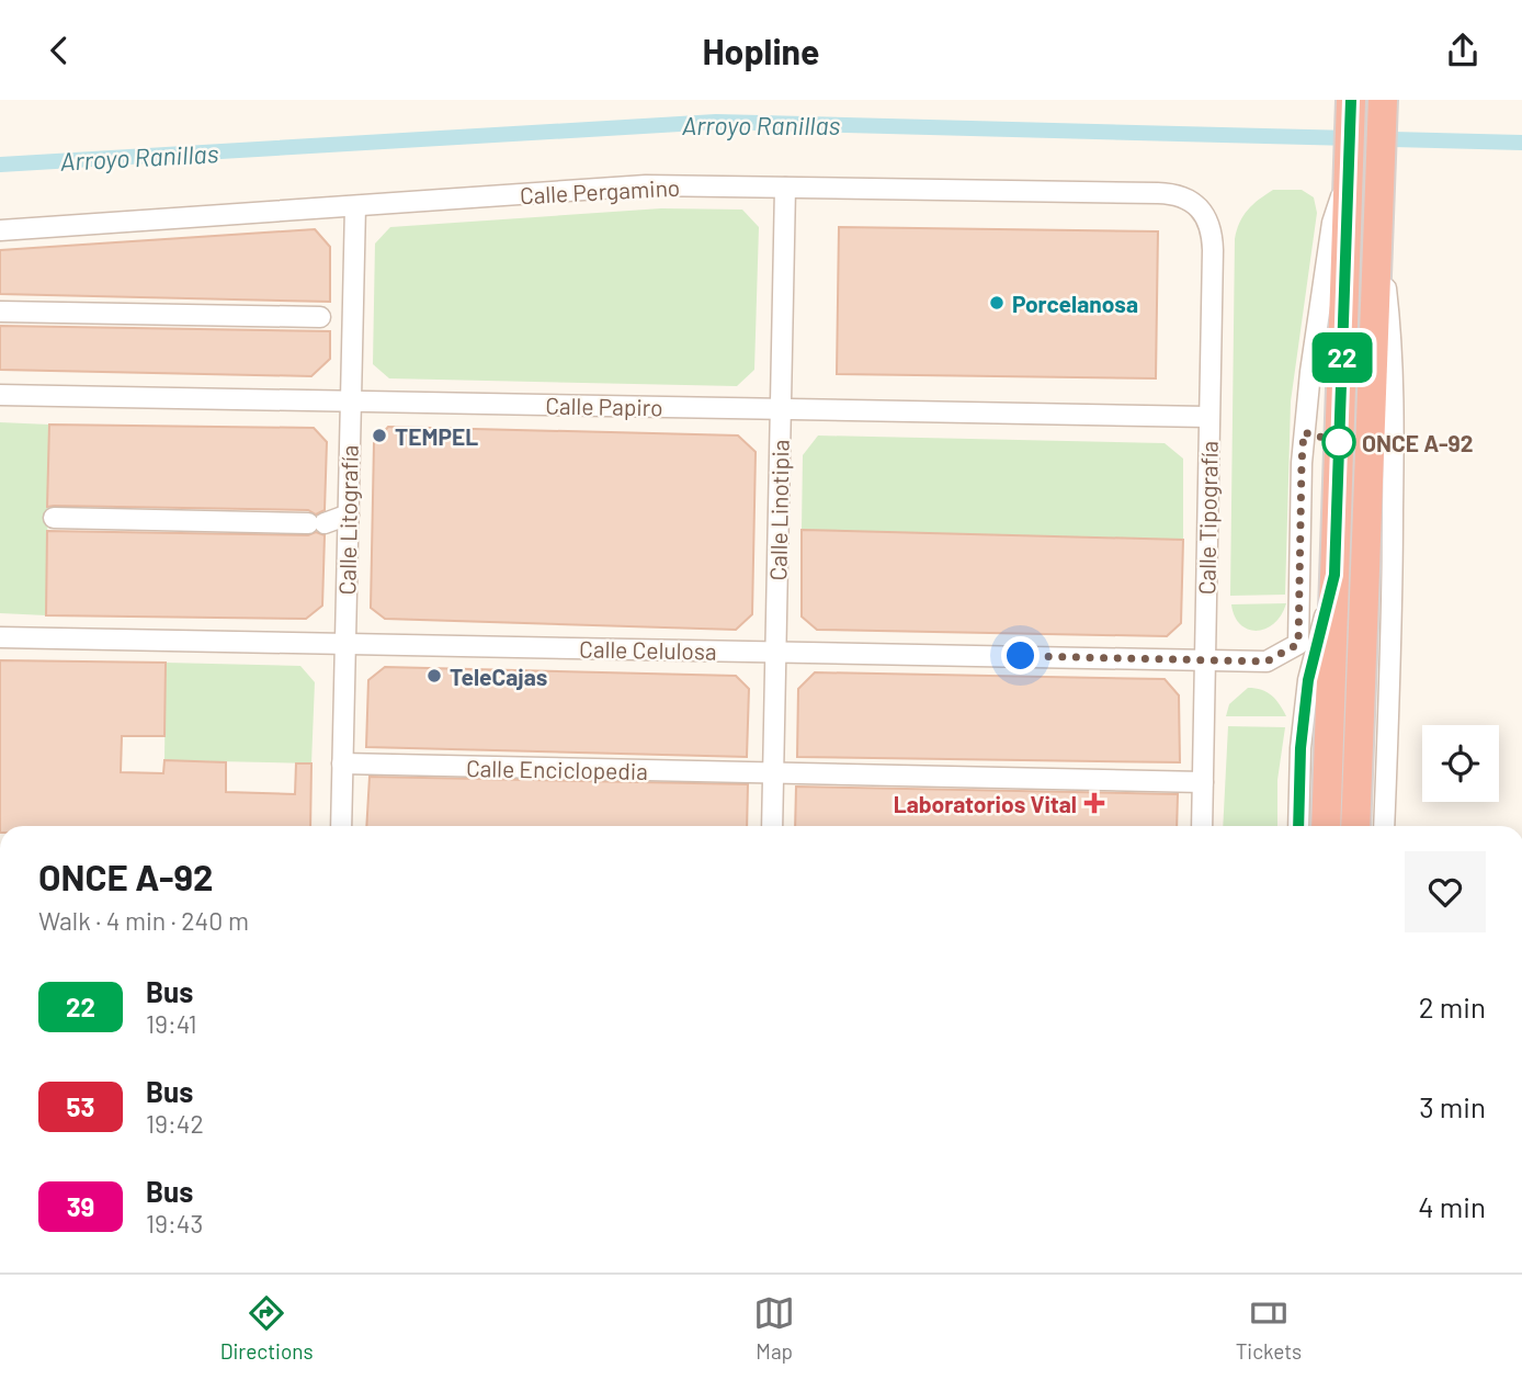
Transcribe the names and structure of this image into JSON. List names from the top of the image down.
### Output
{
  "streets": {
    "street": [
      "Calle Pergamino",
      "Calle Papiro",
      "Calle Linotipia",
      "Calle Tipografía",
      "Calle Litografía",
      "Calle Celulosa",
      "Calle Enciclopedia"
    ]
  },
  "crossings": [
    ["Calle Pergamino", "Calle Linotipia"],
    ["Calle Pergamino", "Calle Tipografía"],
    ["Calle Pergamino", "Calle Litografía"],
    ["Calle Papiro", "Calle Linotipia"],
    ["Calle Papiro", "Calle Tipografía"],
    ["Calle Papiro", "Calle Litografía"],
    ["Calle Linotipia", "Calle Celulosa"],
    ["Calle Linotipia", "Calle Enciclopedia"],
    ["Calle Tipografía", "Calle Celulosa"],
    ["Calle Tipografía", "Calle Enciclopedia"],
    ["Calle Litografía", "Calle Celulosa"],
    ["Calle Litografía", "Calle Enciclopedia"]
  ],
  "water": ["Arroyo Ranillas"],
  "places": {
    "other": [
      "Porcelanosa",
      "TEMPEL",
      "ONCE A-92",
      "TeleCajas"
    ],
    "health": ["Laboratorios Vital"]
  },
  "lines": ["bus line 22"],
  "page": {
    "header": "Hopline",
    "on_map": "22",
    "heading": ["ONCE A-92", "Walk · 4 min · 240 m"],
    "list": [
      {
        "mark": "22",
        "name": "Bus",
        "note": "19:41",
        "value": "2 min"
      },
      {
        "mark": "53",
        "name": "Bus",
        "note": "19:42",
        "value": "3 min"
      },
      {
        "mark": "39",
        "name": "Bus",
        "note": "19:43",
        "value": "4 min"
      }
    ],
    "tabs": ["Directions", "Map", "Tickets"]
  }
}
